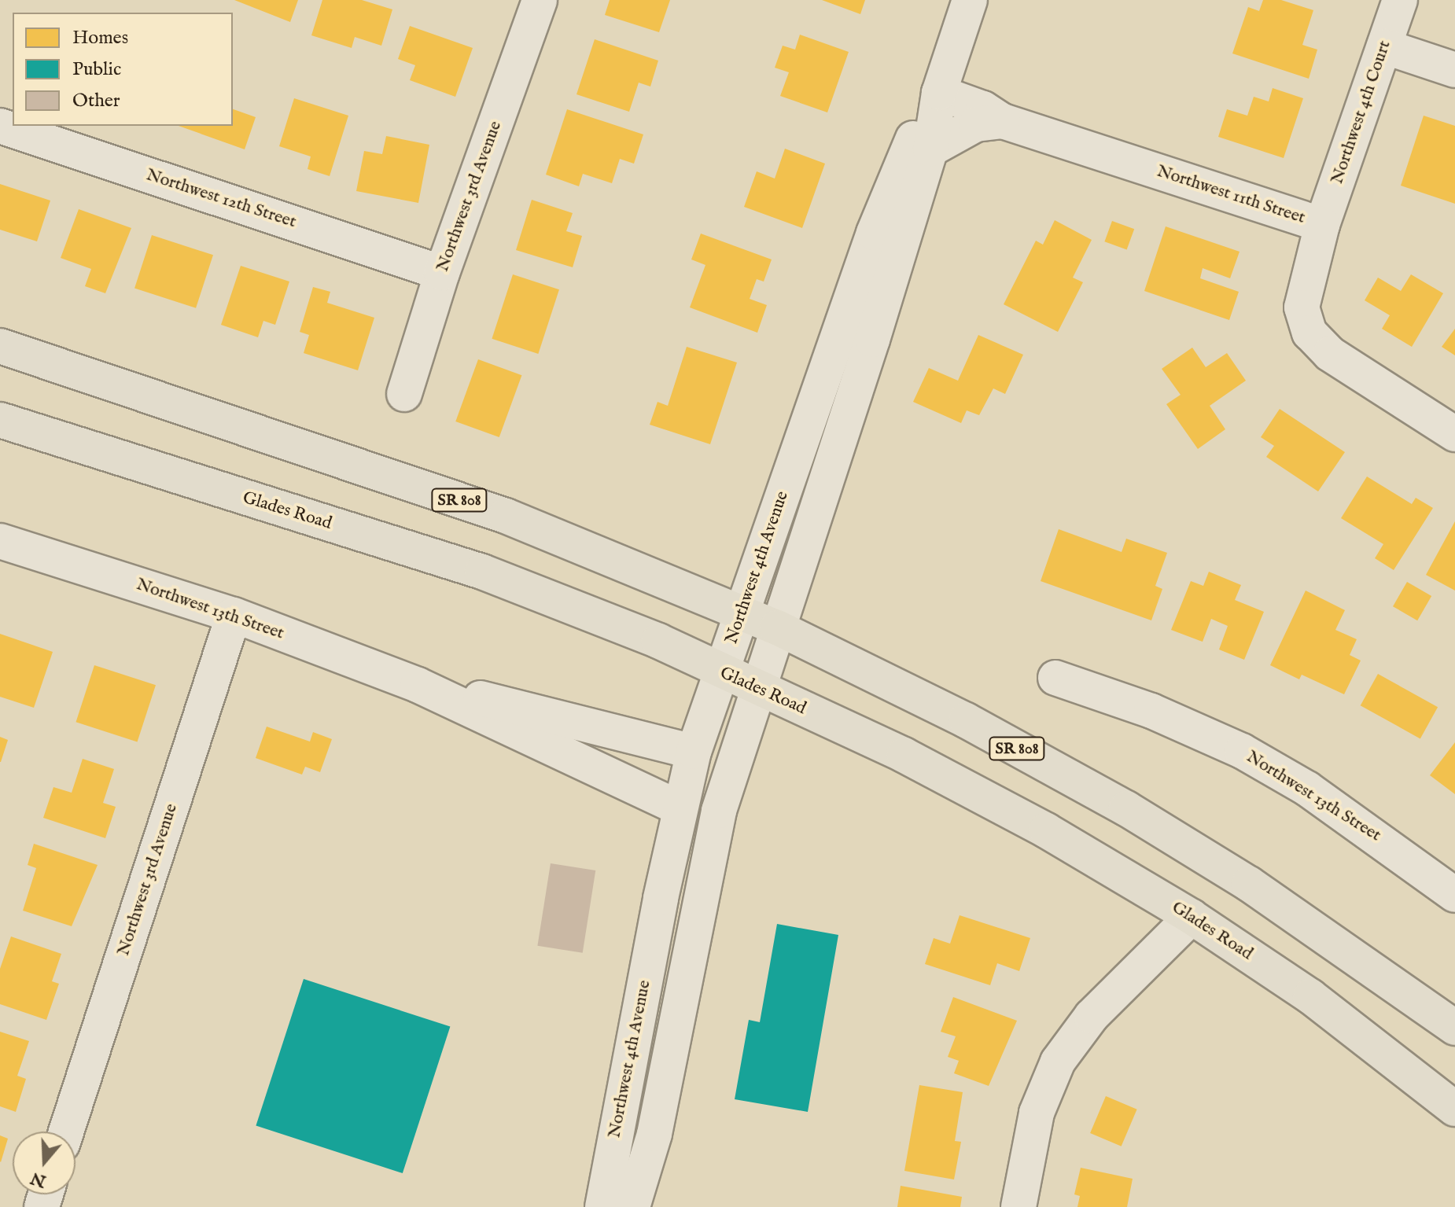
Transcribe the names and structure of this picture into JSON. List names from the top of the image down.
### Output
{
  "streets": {
    "main road": ["SR 808", "Glades Road"],
    "street": [
      "Northwest 4th Court",
      "Northwest 11th Street",
      "Northwest 3rd Avenue",
      "Northwest 12th Street",
      "Northwest 4th Avenue",
      "Northwest 13th Street"
    ]
  },
  "crossings": [
    ["Northwest 4th Court", "Northwest 11th Street"],
    ["Northwest 11th Street", "Northwest 4th Avenue"],
    ["Northwest 3rd Avenue", "Northwest 12th Street"],
    ["Northwest 3rd Avenue", "Northwest 13th Street"],
    ["SR 808", "Northwest 4th Avenue"],
    ["Glades Road", "Northwest 4th Avenue"],
    ["Northwest 4th Avenue", "Northwest 13th Street"]
  ],
  "legend": ["Homes", "Public", "Other"],
  "north": "bottom"
}
